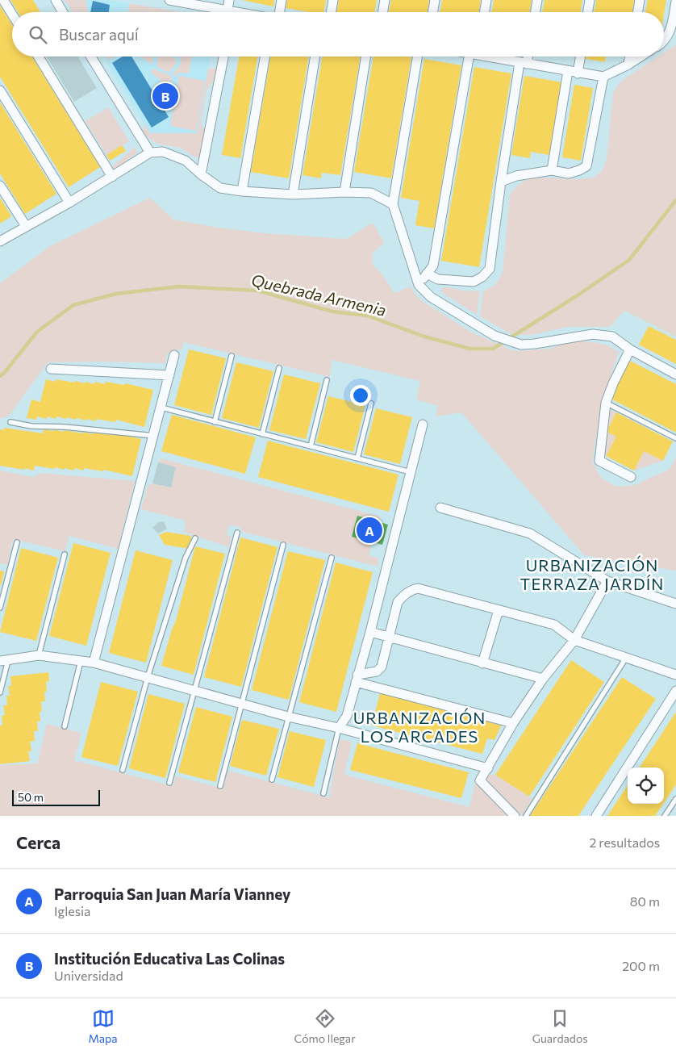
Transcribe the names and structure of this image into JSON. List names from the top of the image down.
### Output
{
  "districts": ["URBANIZACIÓN TERRAZA JARDÍN", "URBANIZACIÓN LOS ARCADES"],
  "water": ["Quebrada Armenia"],
  "scale_bar": "50 m",
  "page": {
    "search": "Buscar aquí",
    "pins": ["B", "A"],
    "scale": "50 m",
    "heading": ["Cerca", "2 resultados"],
    "list": [
      {
        "mark": "A",
        "name": "Parroquia San Juan María Vianney",
        "note": "Iglesia",
        "value": "80 m"
      },
      {
        "mark": "B",
        "name": "Institución Educativa Las Colinas",
        "note": "Universidad",
        "value": "200 m"
      }
    ],
    "nav": ["Mapa", "Cómo llegar", "Guardados"]
  }
}
